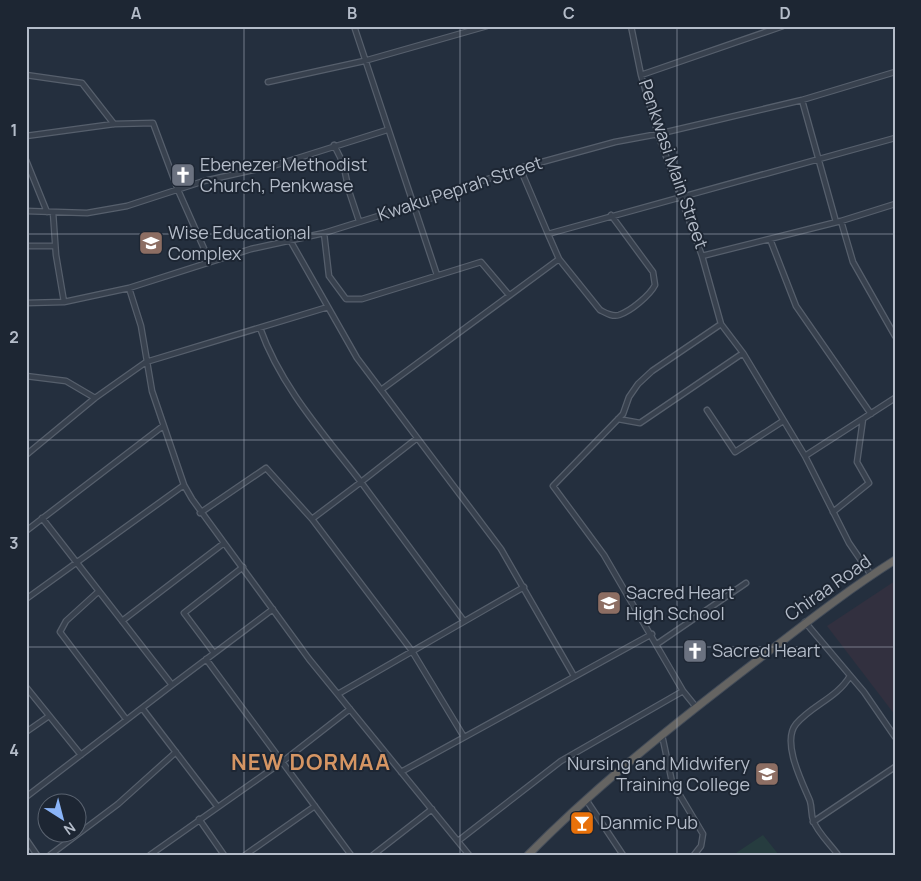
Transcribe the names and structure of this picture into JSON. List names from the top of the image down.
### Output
{
  "streets": {
    "highway": ["Chiraa Road"],
    "street": ["Penkwasi Main Street", "Kwaku Peprah Street"]
  },
  "crossings": [
    ["Penkwasi Main Street", "Kwaku Peprah Street"]
  ],
  "districts": ["NEW DORMAA"],
  "places": {
    "church": ["Ebenezer Methodist Church, Penkwase", "Sacred Heart"],
    "school or university": ["Wise Educational Complex", "Sacred Heart High School", "Nursing and Midwifery Training College"],
    "bar": ["Danmic Pub"]
  },
  "north": "bottom right",
  "grid": {
    "columns": [
      "A",
      "B",
      "C",
      "D"
    ],
    "rows": [
      "1",
      "2",
      "3",
      "4"
    ]
  }
}
